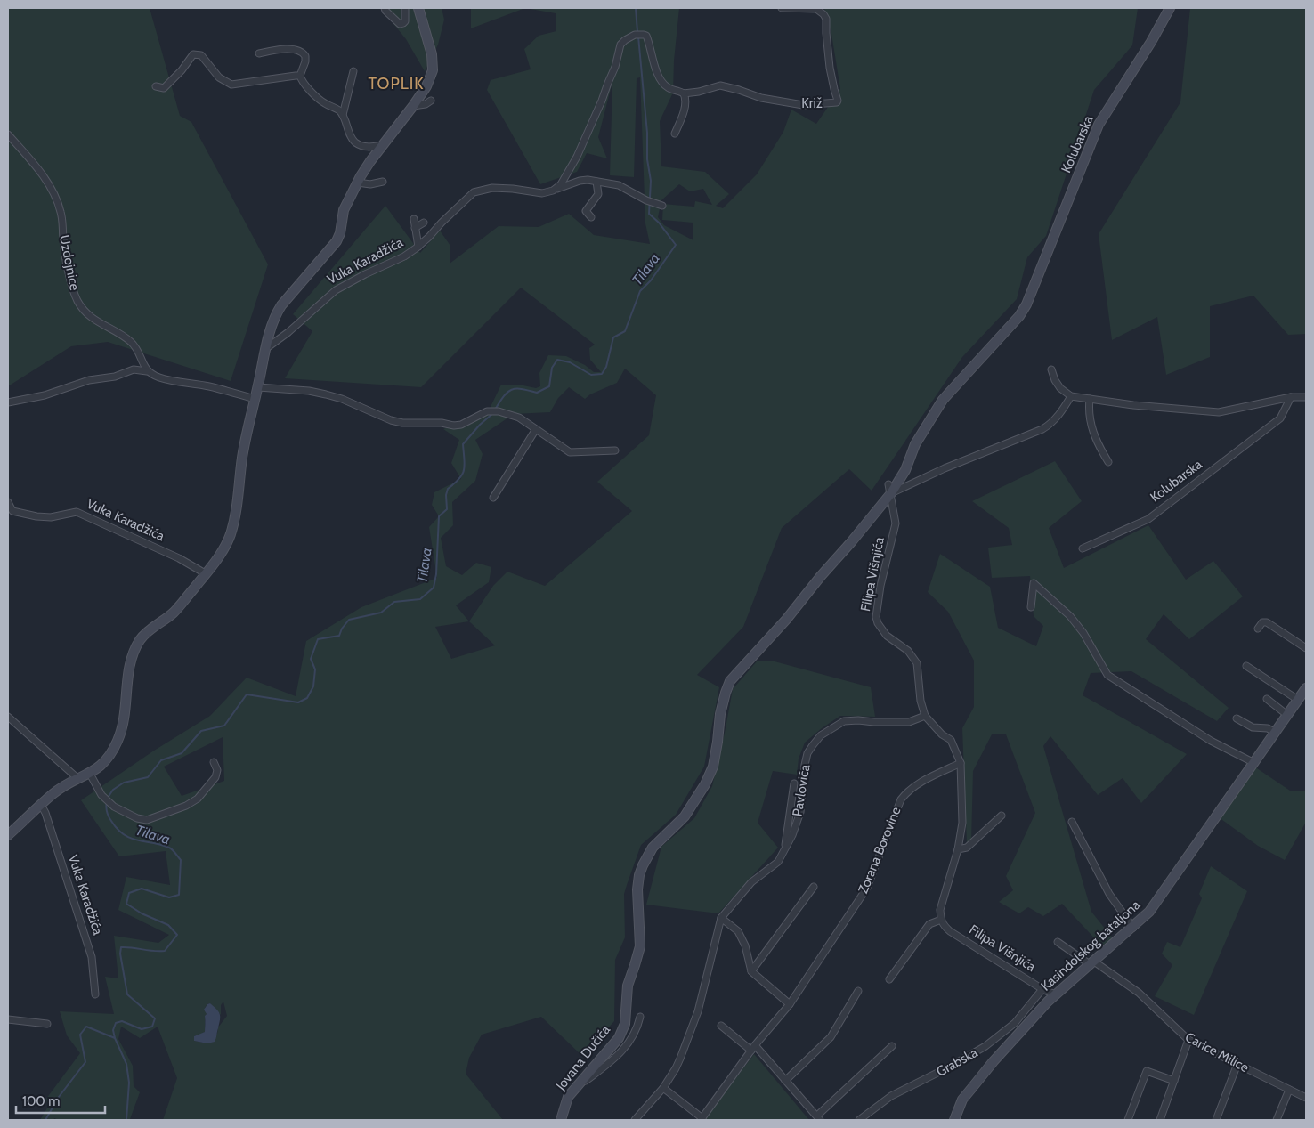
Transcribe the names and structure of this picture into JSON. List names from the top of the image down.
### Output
{
  "streets": {
    "street": [
      "Križ",
      "Kolubarska",
      "Vuka Karadžića",
      "Uzdojnice",
      "Filipa Višnjića",
      "Pavlovića",
      "Zorana Borovine",
      "Kasindolskog bataljona",
      "Carice Milice",
      "Jovana Dučića",
      "Grabska"
    ]
  },
  "crossings": [
    ["Kolubarska", "Filipa Višnjića"],
    ["Filipa Višnjića", "Pavlovića"],
    ["Filipa Višnjića", "Zorana Borovine"],
    ["Filipa Višnjića", "Kasindolskog bataljona"],
    ["Filipa Višnjića", "Jovana Dučića"],
    ["Filipa Višnjića", "Grabska"],
    ["Kasindolskog bataljona", "Carice Milice"]
  ],
  "districts": ["TOPLIK"],
  "water": ["Tilava"],
  "scale_bar": "100 m"
}
